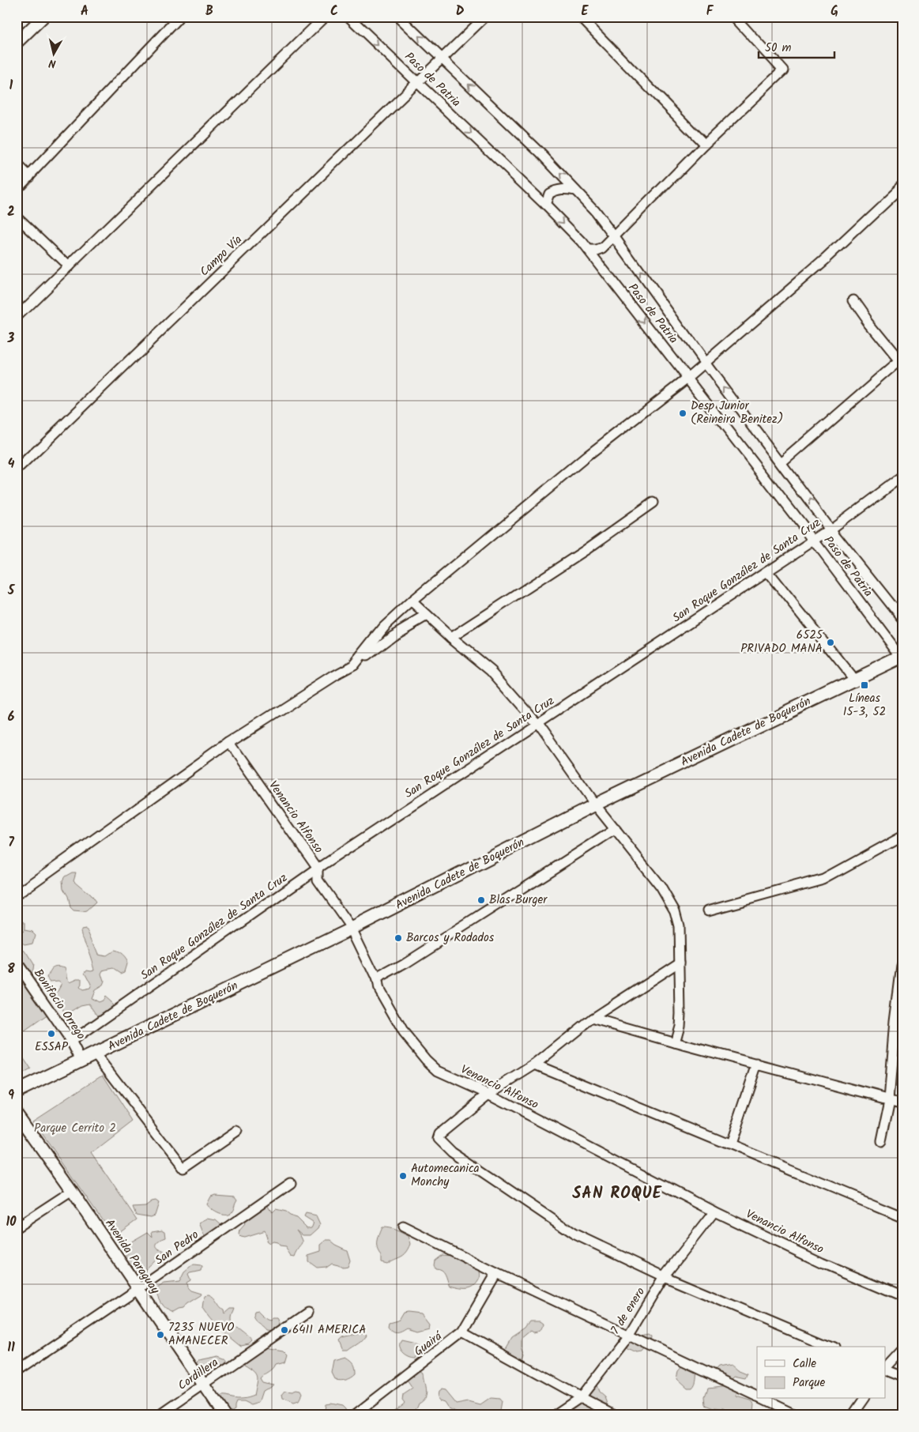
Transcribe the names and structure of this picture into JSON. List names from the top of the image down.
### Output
{
  "streets": {
    "main road": ["Avenida Cadete de Boquerón"],
    "street": [
      "Paso de Patria",
      "Campo Vía",
      "San Roque González de Santa Cruz",
      "Venancio Alfonso",
      "Bonifacio Orrego",
      "San Pedro",
      "Avenida Paraguay",
      "7 de enero",
      "Guairá",
      "Cordillera"
    ]
  },
  "crossings": [
    ["Paso de Patria", "Campo Vía"],
    ["Paso de Patria", "San Roque González de Santa Cruz"],
    ["Paso de Patria", "Avenida Cadete de Boquerón"],
    ["San Roque González de Santa Cruz", "Venancio Alfonso"],
    ["San Roque González de Santa Cruz", "Bonifacio Orrego"],
    ["Avenida Cadete de Boquerón", "Venancio Alfonso"],
    ["Avenida Cadete de Boquerón", "Bonifacio Orrego"],
    ["Venancio Alfonso", "7 de enero"],
    ["San Pedro", "Avenida Paraguay"],
    ["Avenida Paraguay", "Cordillera"]
  ],
  "districts": ["SAN ROQUE"],
  "parks": ["Parque Cerrito 2"],
  "places": {
    "other": [
      "Desp Junior (Reineira Benitez)",
      "6525 PRIVADO MANA",
      "Blas Burger",
      "Barcos y Rodados",
      "ESSAP",
      "Automecanica Monchy",
      "6411 AMERICA",
      "7235 NUEVO AMANECER"
    ],
    "transit": ["Líneas 15-3, 52"]
  },
  "legend": ["Calle", "Parque"],
  "scale_bar": "50 m",
  "north": "bottom",
  "grid": {
    "columns": [
      "A",
      "B",
      "C",
      "D",
      "E",
      "F",
      "G"
    ],
    "rows": [
      "1",
      "2",
      "3",
      "4",
      "5",
      "6",
      "7",
      "8",
      "9",
      "10",
      "11"
    ]
  }
}
